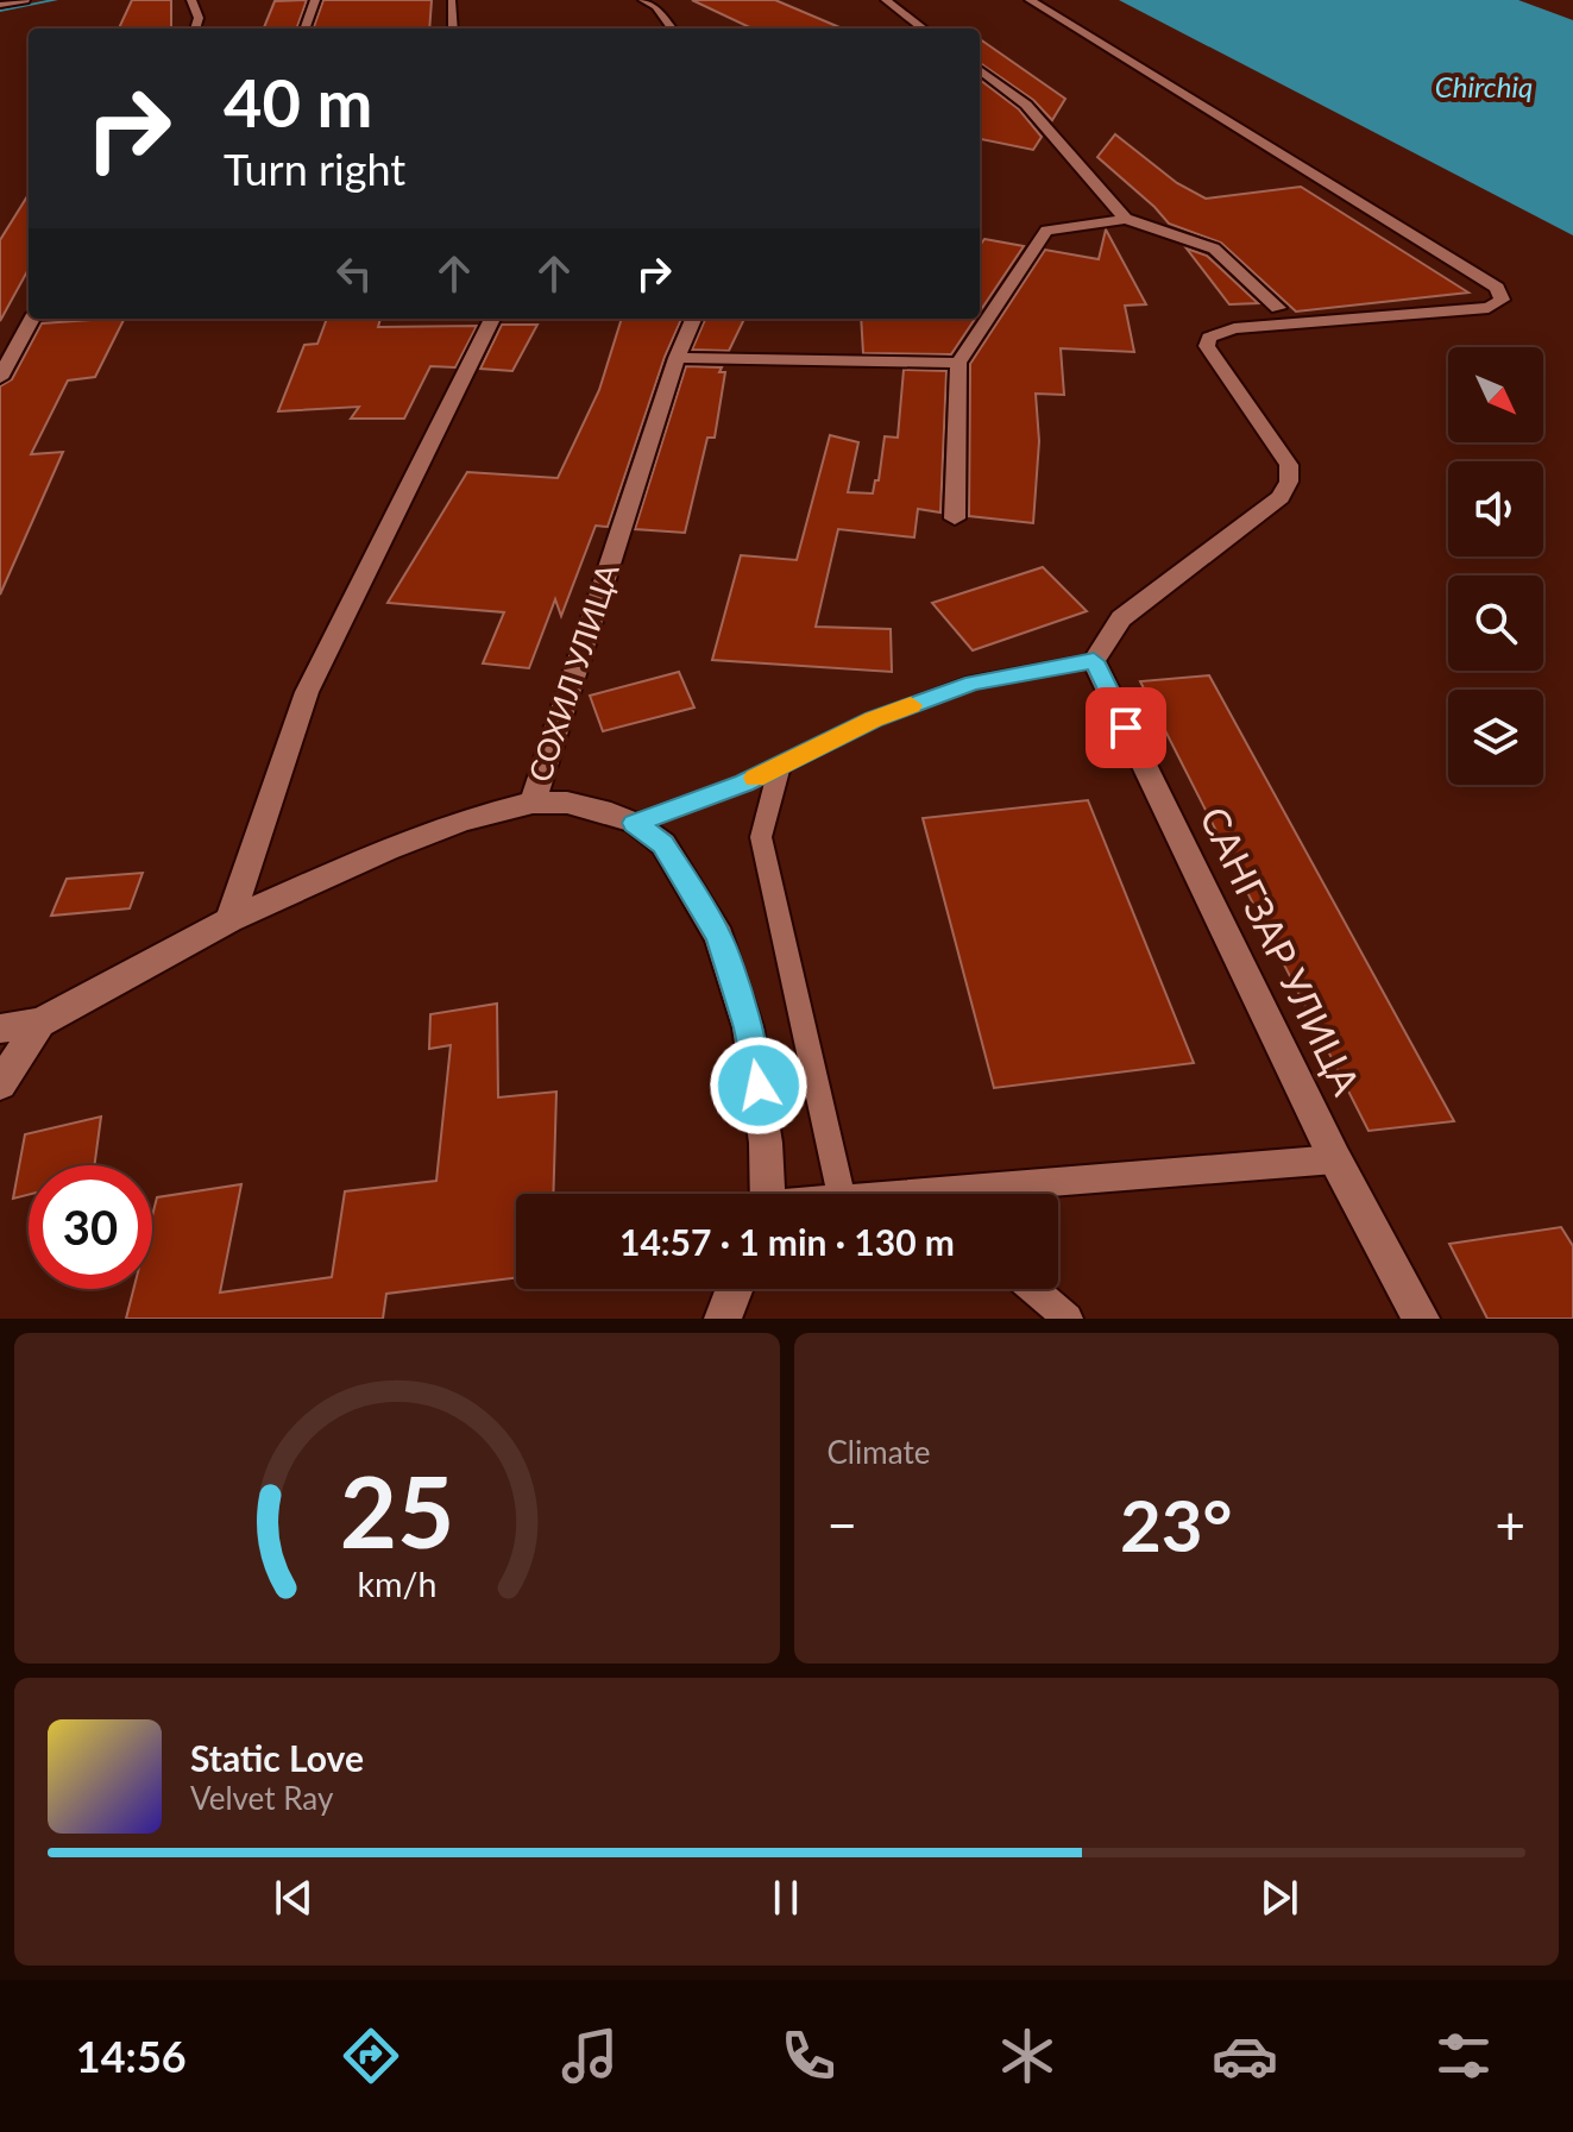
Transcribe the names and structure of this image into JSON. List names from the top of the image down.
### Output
{
  "streets": {
    "street": ["СОХИЛ УЛИЦА", "САНГЗАР УЛИЦА"]
  },
  "water": ["Chirchiq"],
  "north": "bottom right",
  "page": {
    "turn": ["40 m", "Turn right"],
    "limit": "30",
    "trip": "14:57 · 1 min · 130 m",
    "tile": "Climate",
    "heat": ["−", "23°", "+"],
    "song": ["Static Love", "Velvet Ray"],
    "tabs": "14:56",
    "gauge": ["25", "km/h"]
  }
}
